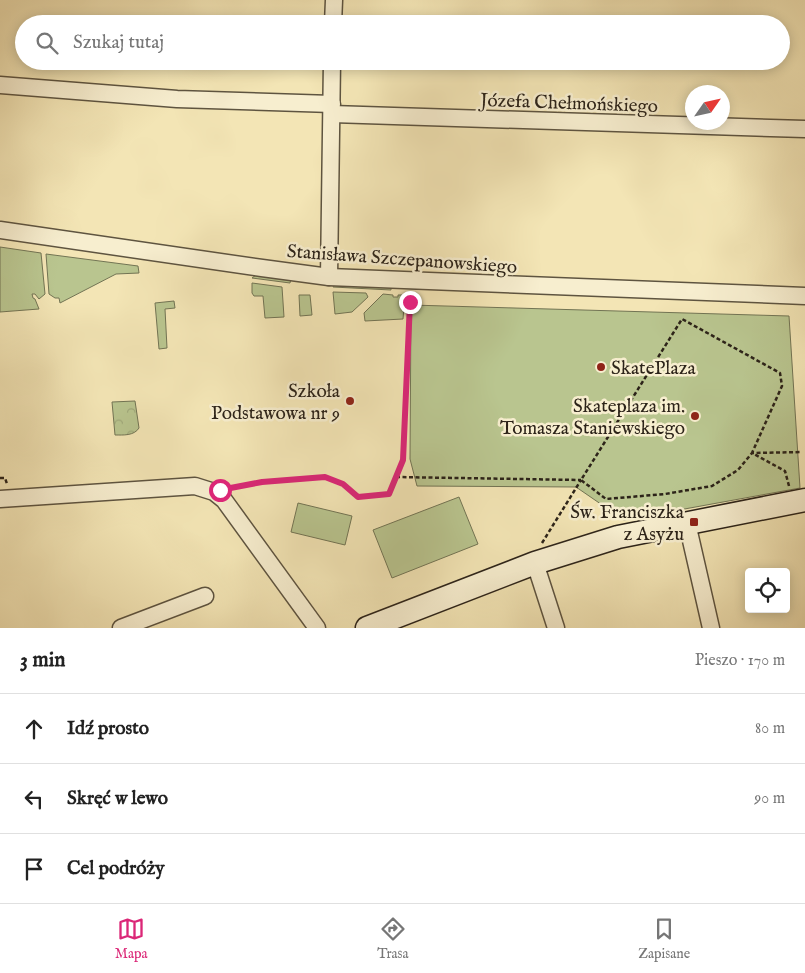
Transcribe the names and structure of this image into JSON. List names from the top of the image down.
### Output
{
  "streets": {
    "street": ["Józefa Chełmońskiego", "Stanisława Szczepanowskiego"]
  },
  "places": {
    "other": ["SkatePlaza", "Szkoła Podstawowa nr 9", "Skateplaza im. Tomasza Staniewskiego"],
    "transit": ["Św. Franciszka z Asyżu"]
  },
  "north": "top right",
  "page": {
    "search": "Szukaj tutaj",
    "heading": ["3 min", "Pieszo · 170 m"],
    "list": [
      ["Idź prosto", "80 m"],
      ["Skręć w lewo", "90 m"],
      "Cel podróży"
    ],
    "nav": ["Mapa", "Trasa", "Zapisane"]
  }
}
